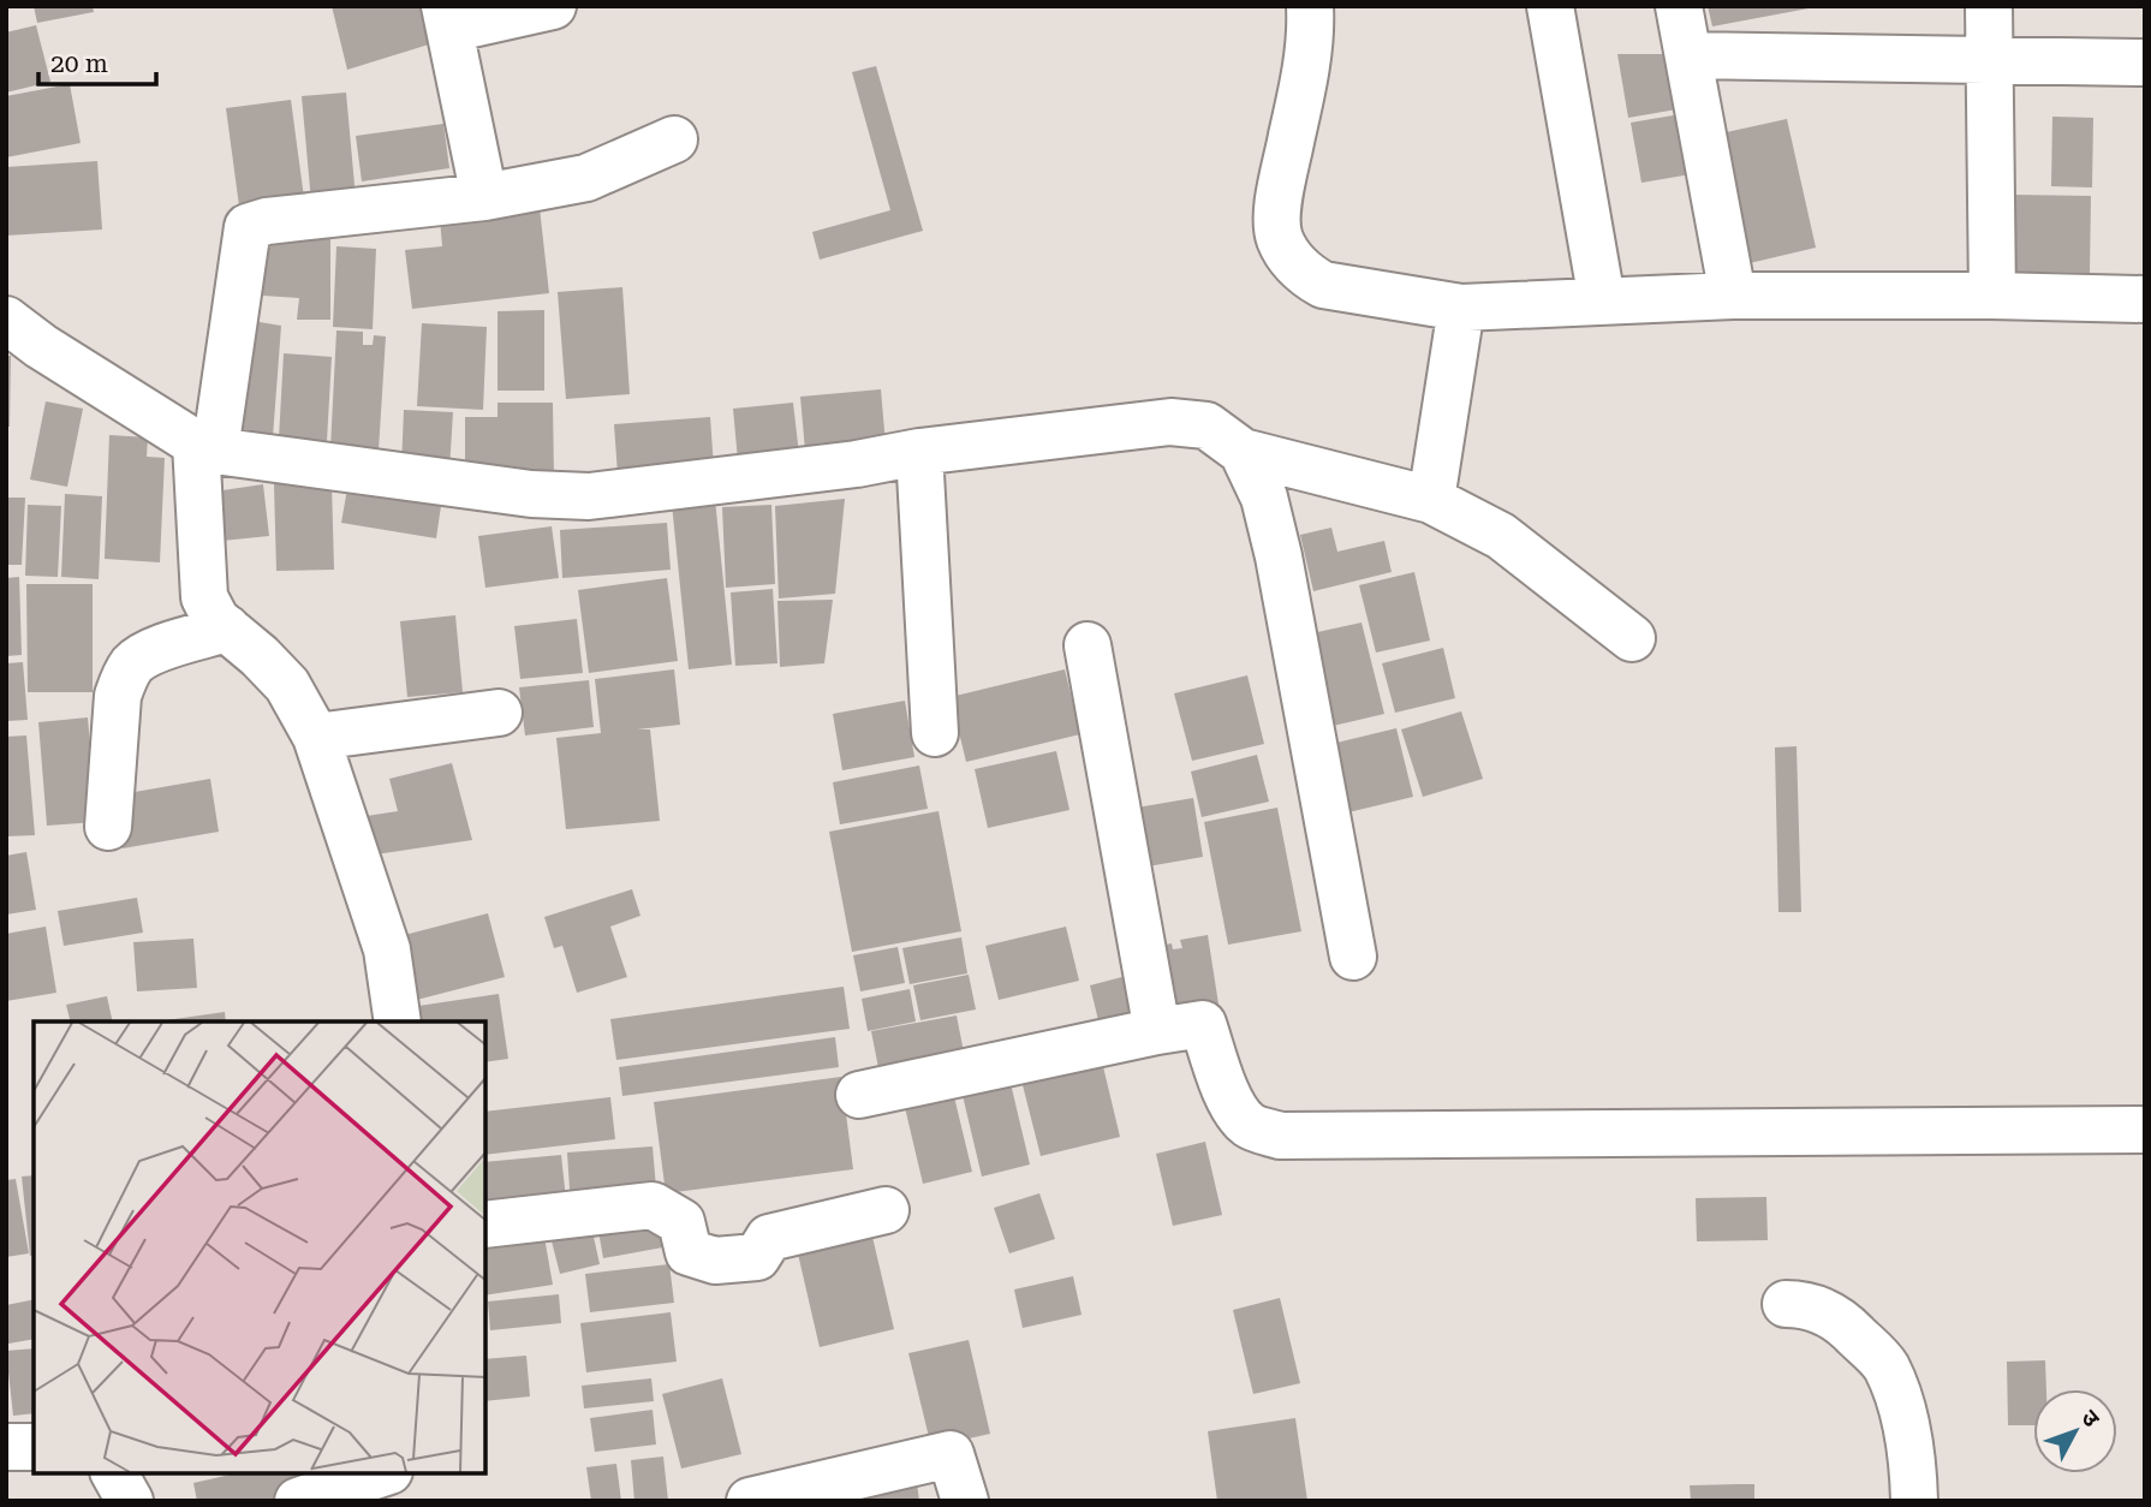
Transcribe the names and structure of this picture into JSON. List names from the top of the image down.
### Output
{
  "scale_bar": "20 m",
  "north": "top right"
}
